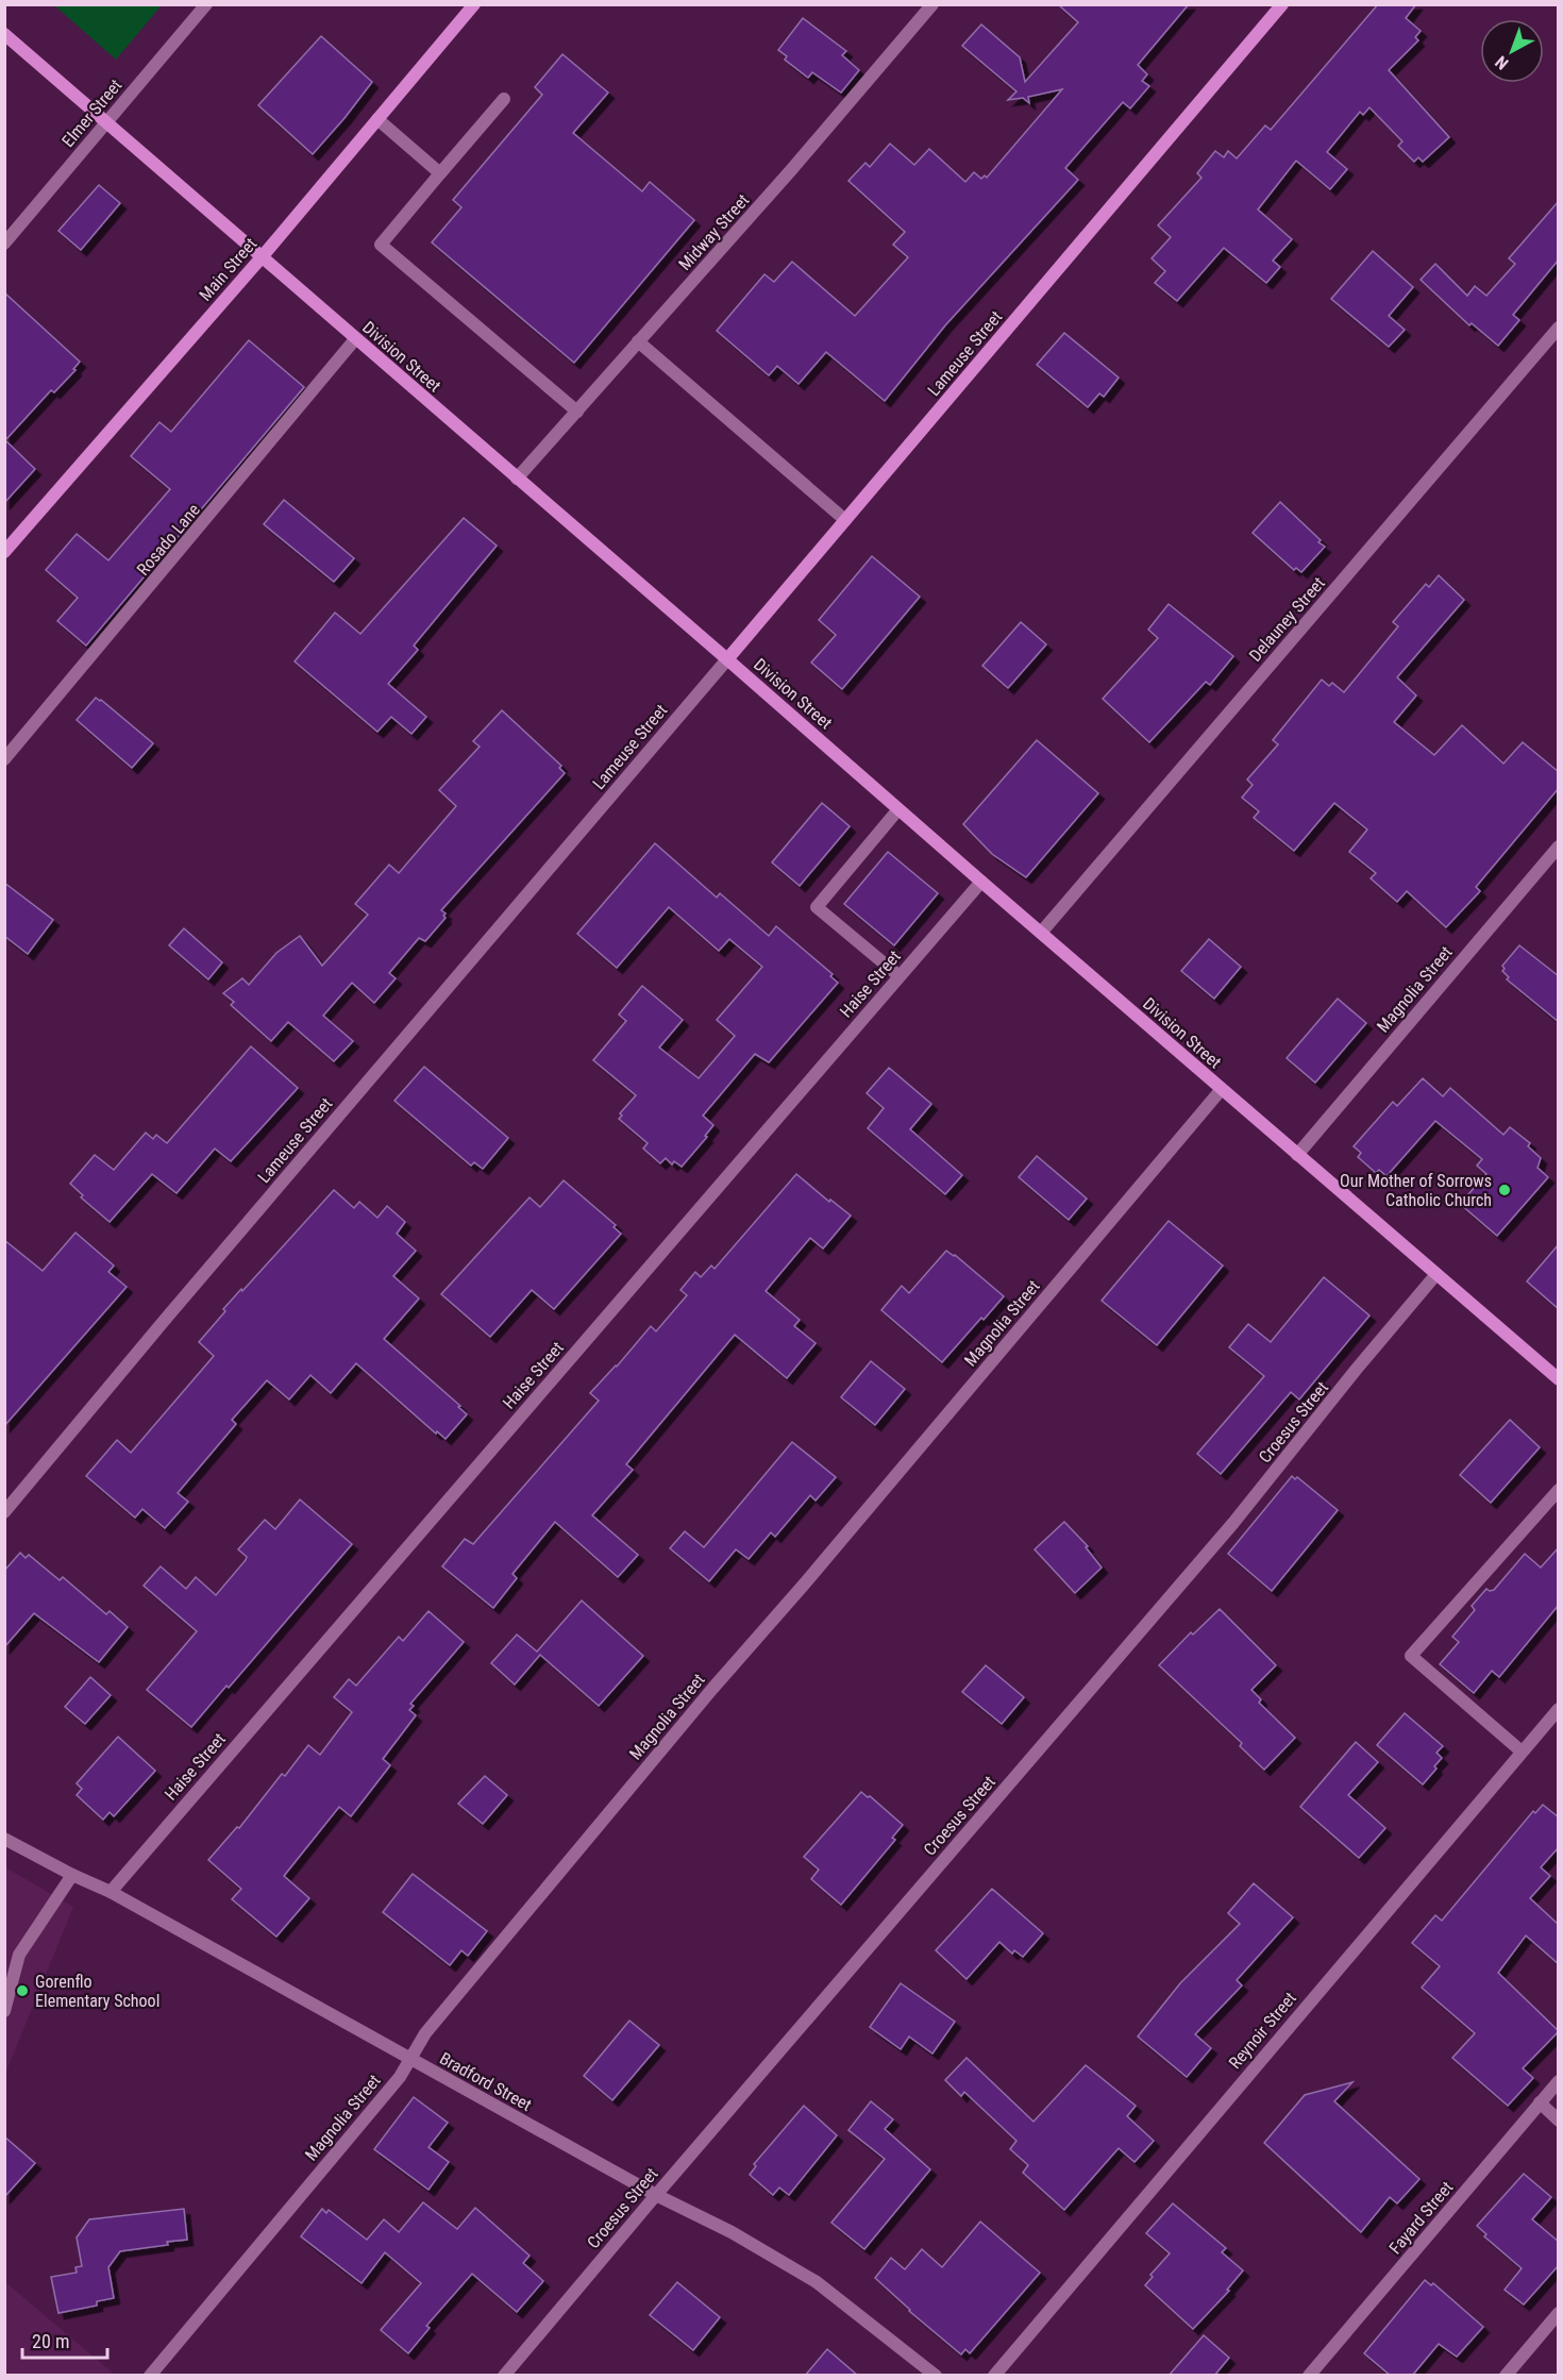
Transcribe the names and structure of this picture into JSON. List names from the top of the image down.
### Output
{
  "streets": {
    "main road": ["Main Street", "Lameuse Street", "Division Street"],
    "street": [
      "Elmer Street",
      "Midway Street",
      "Rosado Lane",
      "Delauney Street",
      "Haise Street",
      "Magnolia Street",
      "Croesus Street",
      "Reynoir Street",
      "Bradford Street",
      "Fayard Street"
    ]
  },
  "crossings": [
    ["Elmer Street", "Division Street"],
    ["Midway Street", "Division Street"],
    ["Main Street", "Division Street"],
    ["Lameuse Street", "Division Street"],
    ["Division Street", "Rosado Lane"],
    ["Division Street", "Delauney Street"],
    ["Division Street", "Haise Street"],
    ["Division Street", "Magnolia Street"],
    ["Division Street", "Croesus Street"],
    ["Haise Street", "Bradford Street"],
    ["Magnolia Street", "Bradford Street"],
    ["Croesus Street", "Bradford Street"]
  ],
  "places": ["Our Mother of Sorrows Catholic Church", "Gorenflo Elementary School"],
  "scale_bar": "20 m",
  "north": "bottom left"
}
